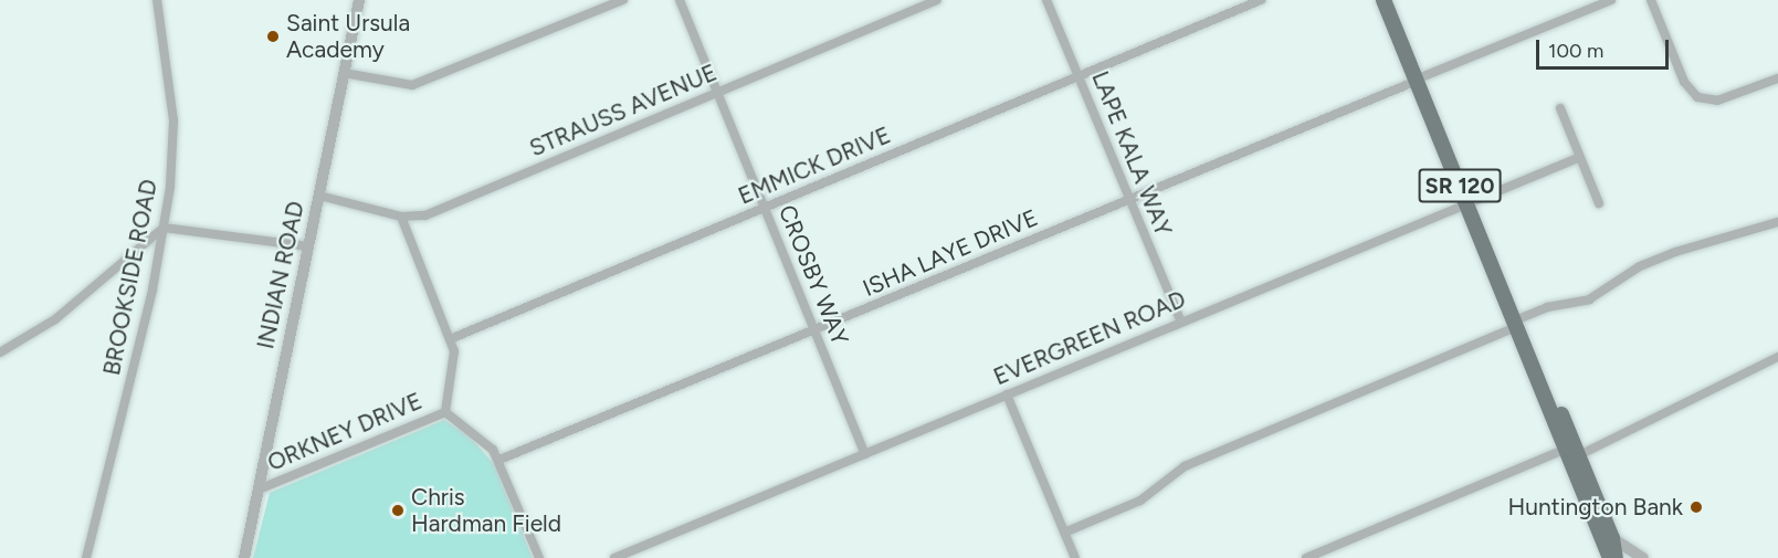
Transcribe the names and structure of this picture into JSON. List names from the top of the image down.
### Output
{
  "streets": {
    "main road": ["SR 120"],
    "street": [
      "STRAUSS AVENUE",
      "LAPE KALA WAY",
      "EMMICK DRIVE",
      "ISHA LAYE DRIVE",
      "INDIAN ROAD",
      "CROSBY WAY",
      "BROOKSIDE ROAD",
      "EVERGREEN ROAD",
      "ORKNEY DRIVE"
    ]
  },
  "crossings": [
    ["STRAUSS AVENUE", "INDIAN ROAD"],
    ["STRAUSS AVENUE", "CROSBY WAY"],
    ["LAPE KALA WAY", "EMMICK DRIVE"],
    ["LAPE KALA WAY", "ISHA LAYE DRIVE"],
    ["LAPE KALA WAY", "EVERGREEN ROAD"],
    ["EMMICK DRIVE", "CROSBY WAY"],
    ["SR 120", "ISHA LAYE DRIVE"],
    ["SR 120", "EVERGREEN ROAD"],
    ["ISHA LAYE DRIVE", "CROSBY WAY"],
    ["INDIAN ROAD", "ORKNEY DRIVE"],
    ["CROSBY WAY", "EVERGREEN ROAD"]
  ],
  "places": ["Saint Ursula Academy", "Huntington Bank", "Chris Hardman Field"],
  "scale_bar": "100 m"
}
